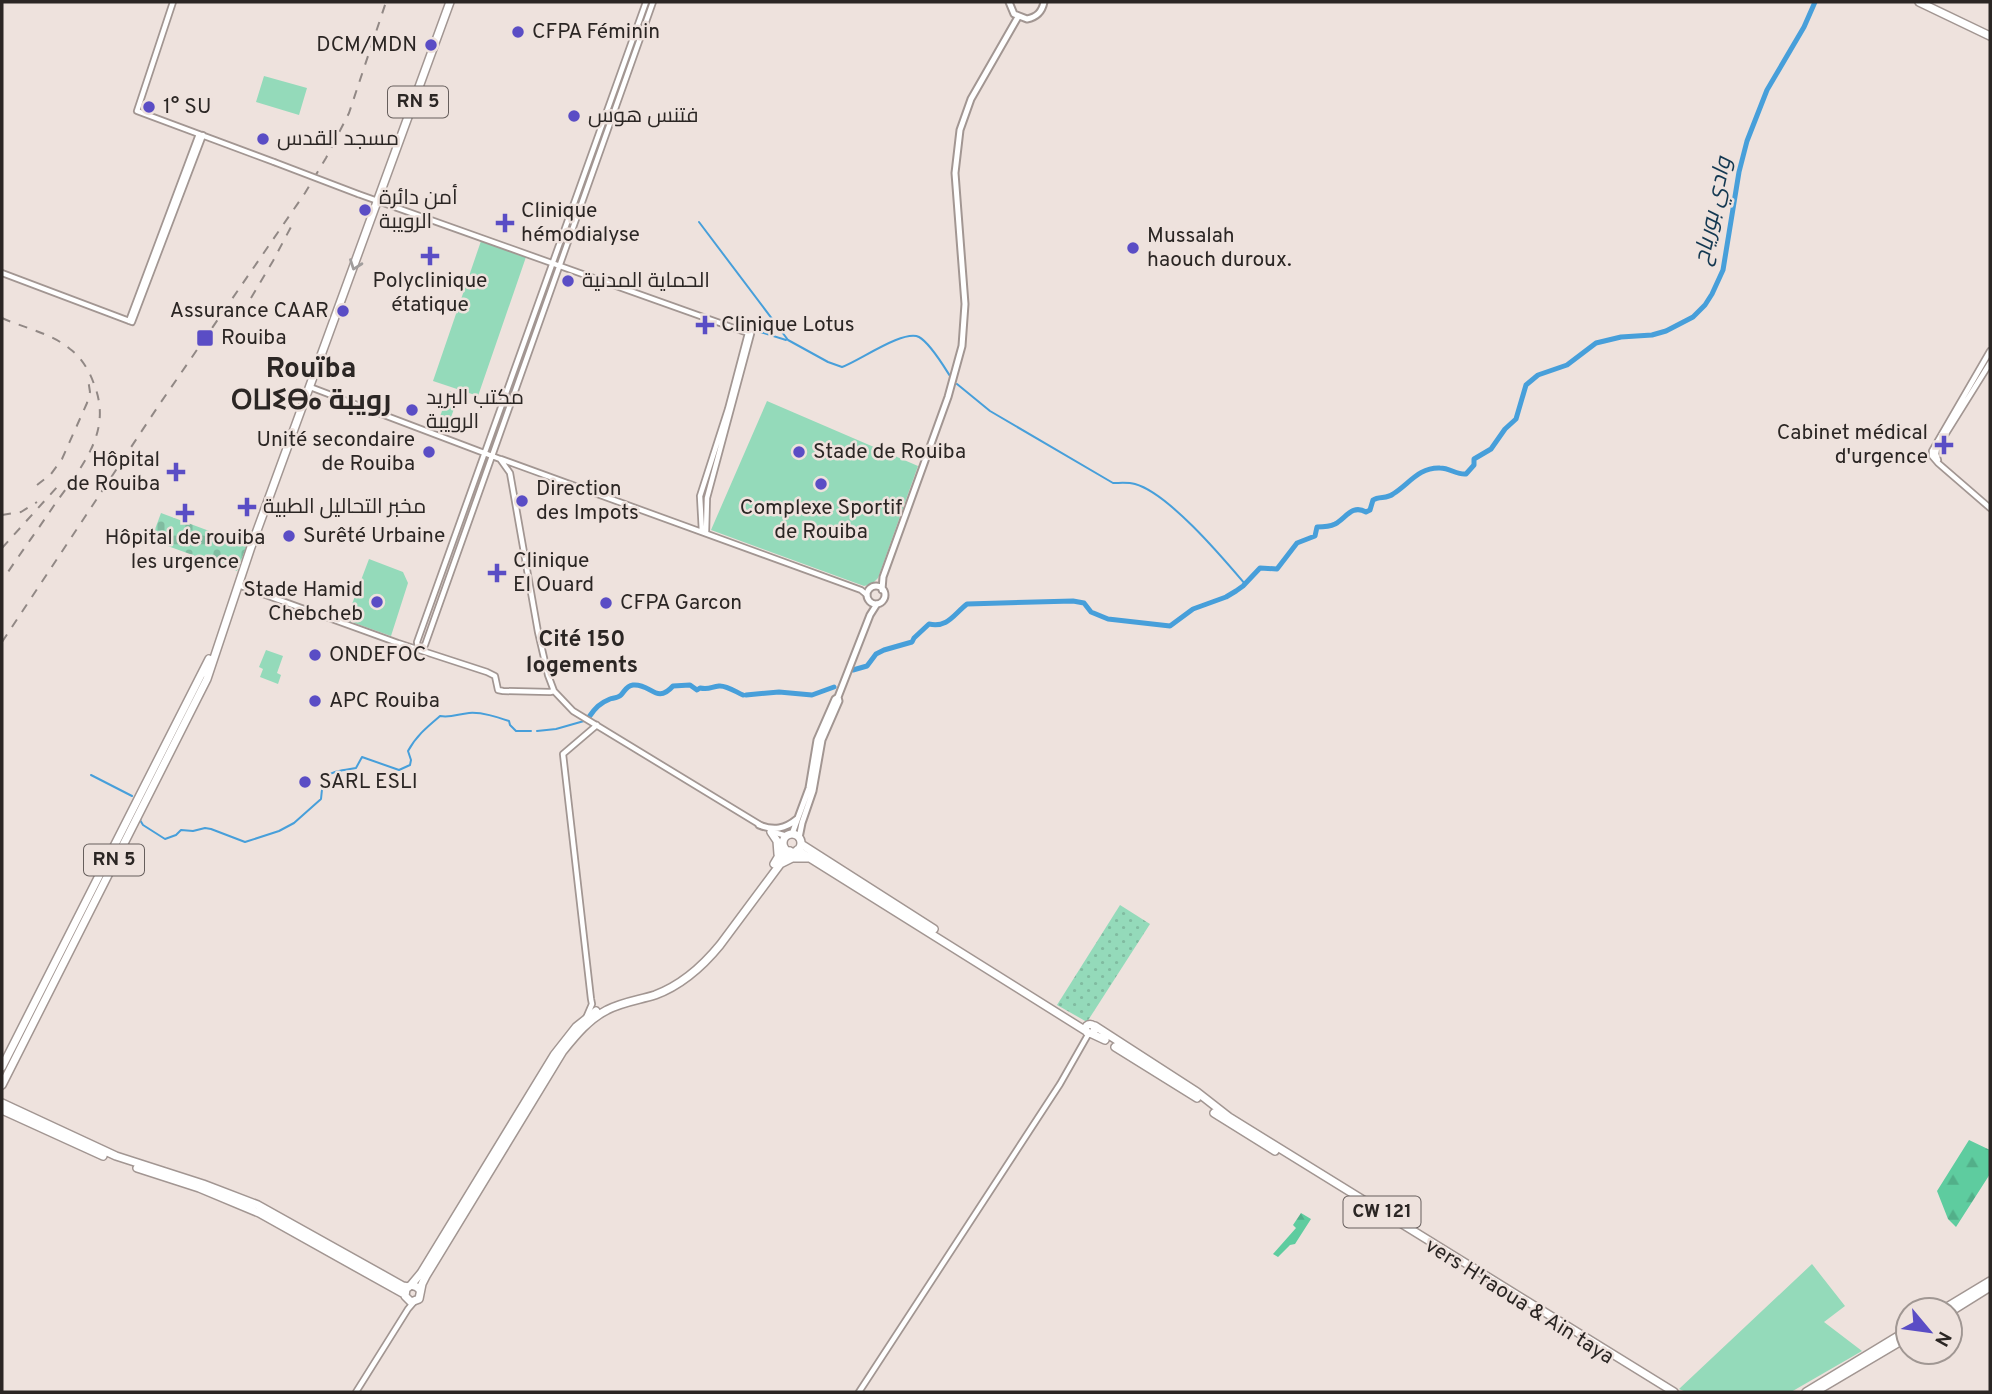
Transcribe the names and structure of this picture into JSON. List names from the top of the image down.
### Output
{
  "streets": {
    "highway": ["RN 5", "CW 121", "vers H'raoua & Ain taya"]
  },
  "crossings": [
    ["CW 121", "vers H'raoua & Ain taya"]
  ],
  "districts": ["Rouïba ⵔⵡⵉⴱⴰ رويبة", "Cité 150 logements"],
  "water": ["وادي بورياح"],
  "places": {
    "other": [
      "CFPA Féminin",
      "DCM/MDN",
      "1° SU",
      "فتنس هوس",
      "مسجد القدس",
      "أمن دائرة الرويبة",
      "Mussalah haouch duroux.",
      "الحماية المدنية",
      "Assurance CAAR",
      "مكتب البريد الرويبة",
      "Unité secondaire de Rouiba",
      "Stade de Rouiba",
      "Complexe Sportif de Rouiba",
      "Direction des Impots",
      "Surêté Urbaine",
      "Stade Hamid Chebcheb",
      "CFPA Garcon",
      "ONDEFOC",
      "APC Rouiba",
      "SARL ESLI"
    ],
    "health": [
      "Clinique hémodialyse",
      "Polyclinique étatique",
      "Clinique Lotus",
      "Cabinet médical d'urgence",
      "Hôpital de Rouiba",
      "مخبر التحاليل الطبية",
      "Hôpital de rouiba les urgence",
      "Clinique El Ouard"
    ],
    "transit": ["Rouiba"]
  },
  "north": "bottom right"
}
